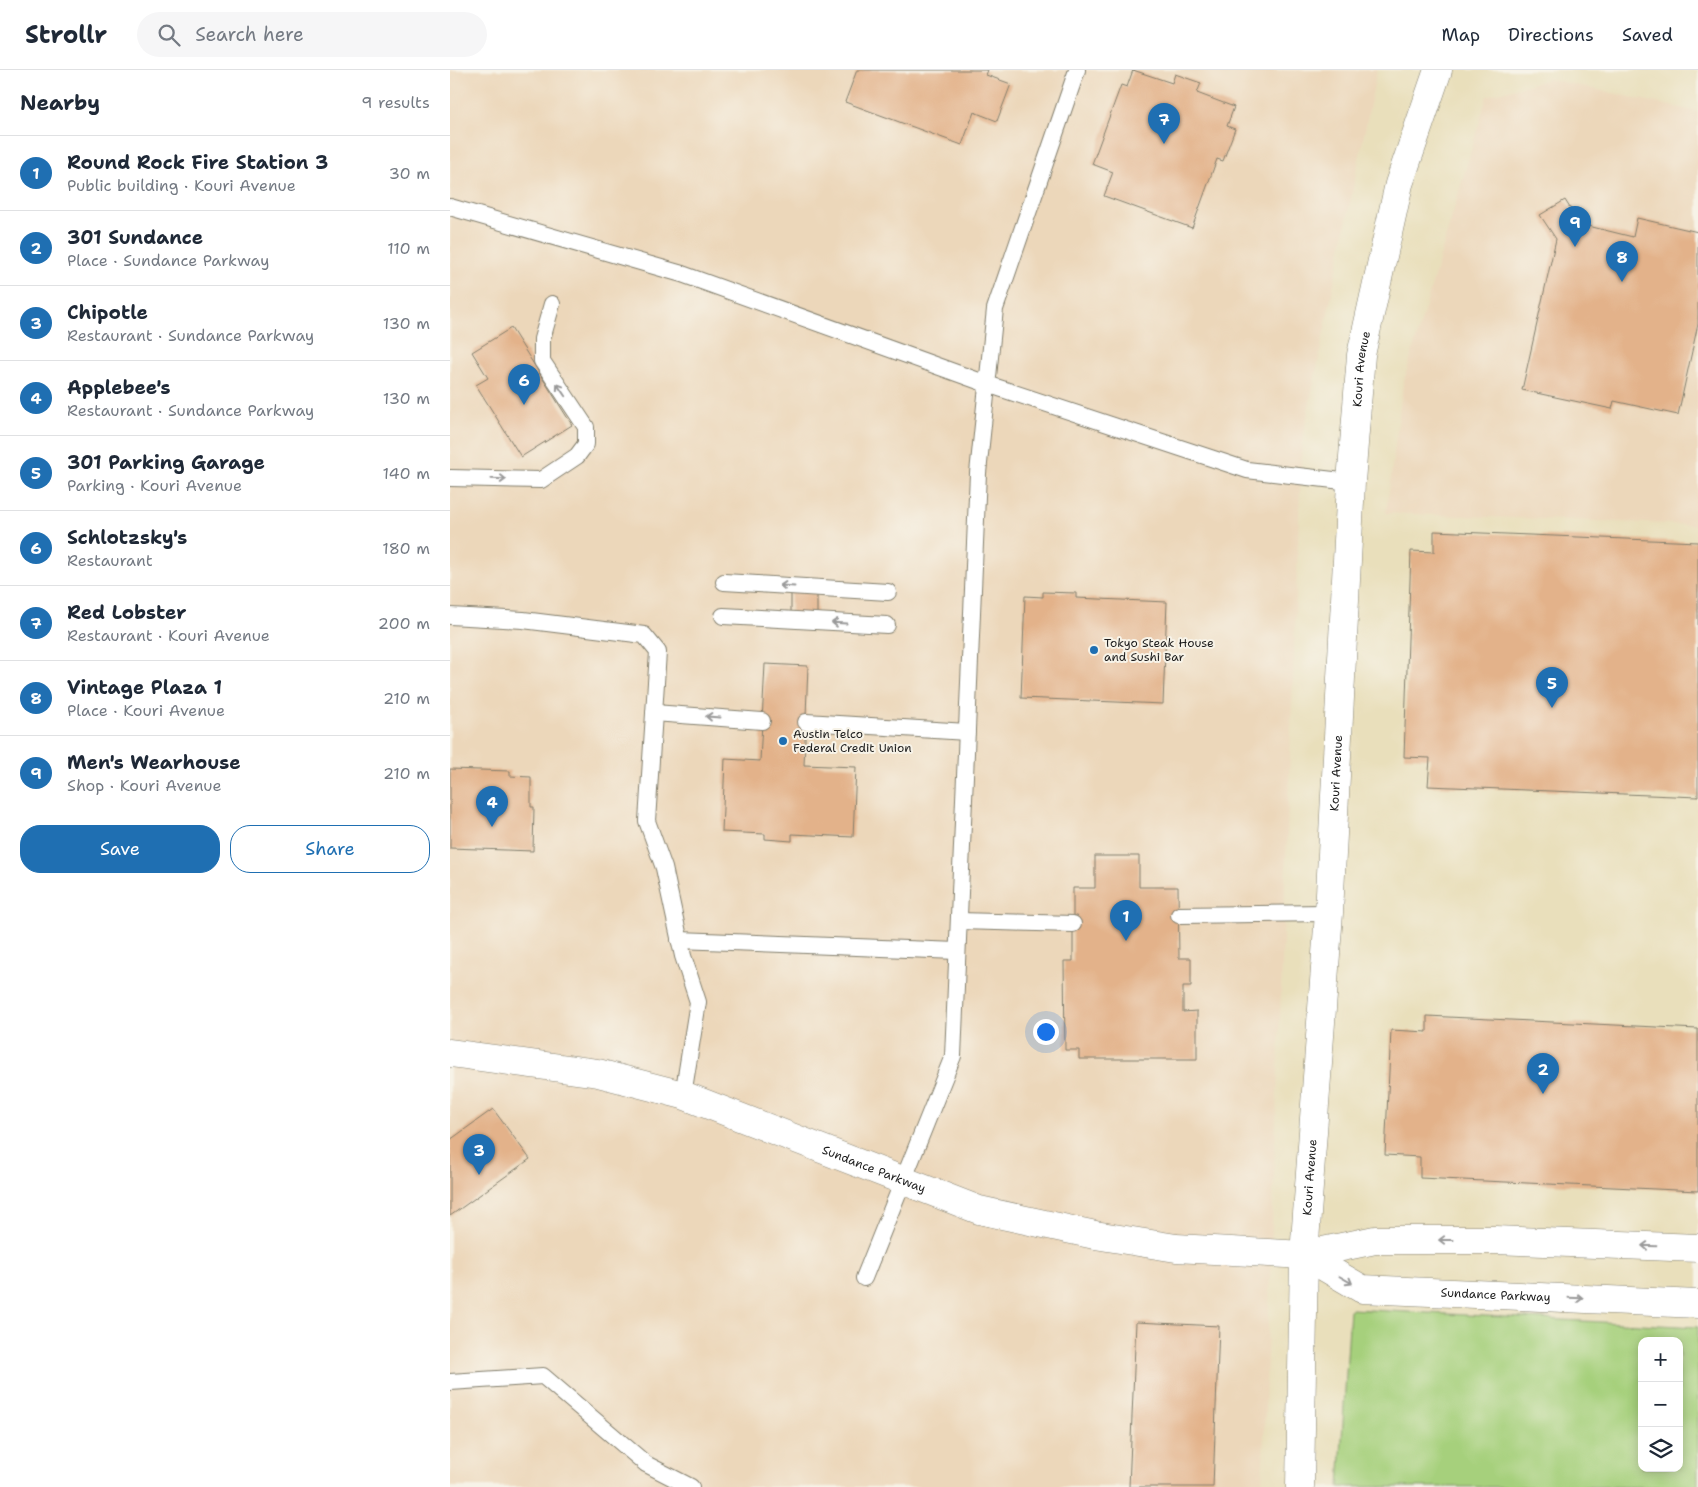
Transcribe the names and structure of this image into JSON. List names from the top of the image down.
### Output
{
  "streets": {
    "street": ["Kouri Avenue", "Sundance Parkway"]
  },
  "crossings": [
    ["Kouri Avenue", "Sundance Parkway"]
  ],
  "places": ["Tokyo Steak House and Sushi Bar", "Austin Telco Federal Credit Union"],
  "page": {
    "header": "Strollr",
    "search": "Search here",
    "nav": ["Map", "Directions", "Saved"],
    "heading": ["Nearby", "9 results"],
    "pins": [
      "7",
      "9",
      "8",
      "6",
      "5",
      "4",
      "1",
      "2",
      "3"
    ],
    "list": [
      {
        "mark": "1",
        "name": "Round Rock Fire Station 3",
        "note": "Public building · Kouri Avenue",
        "value": "30 m"
      },
      {
        "mark": "2",
        "name": "301 Sundance",
        "note": "Place · Sundance Parkway",
        "value": "110 m"
      },
      {
        "mark": "3",
        "name": "Chipotle",
        "note": "Restaurant · Sundance Parkway",
        "value": "130 m"
      },
      {
        "mark": "4",
        "name": "Applebee's",
        "note": "Restaurant · Sundance Parkway",
        "value": "130 m"
      },
      {
        "mark": "5",
        "name": "301 Parking Garage",
        "note": "Parking · Kouri Avenue",
        "value": "140 m"
      },
      {
        "mark": "6",
        "name": "Schlotzsky's",
        "note": "Restaurant",
        "value": "180 m"
      },
      {
        "mark": "7",
        "name": "Red Lobster",
        "note": "Restaurant · Kouri Avenue",
        "value": "200 m"
      },
      {
        "mark": "8",
        "name": "Vintage Plaza 1",
        "note": "Place · Kouri Avenue",
        "value": "210 m"
      },
      {
        "mark": "9",
        "name": "Men's Wearhouse",
        "note": "Shop · Kouri Avenue",
        "value": "210 m"
      }
    ],
    "buttons": ["Save", "Share"],
    "map_buttons": ["+", "−"]
  }
}
